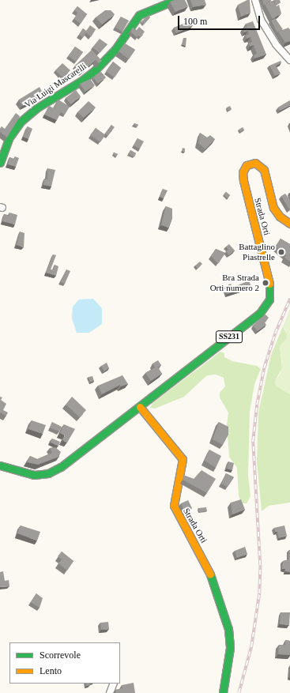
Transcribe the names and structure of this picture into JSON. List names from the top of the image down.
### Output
{
  "streets": {
    "street": ["Via Luigi Mascarelli", "Strada Orti", "SS231"]
  },
  "places": ["Battaglino Piastrelle", "Bra Strada Orti numero 2"],
  "legend": ["Scorrevole", "Lento"],
  "scale_bar": "100 m"
}
